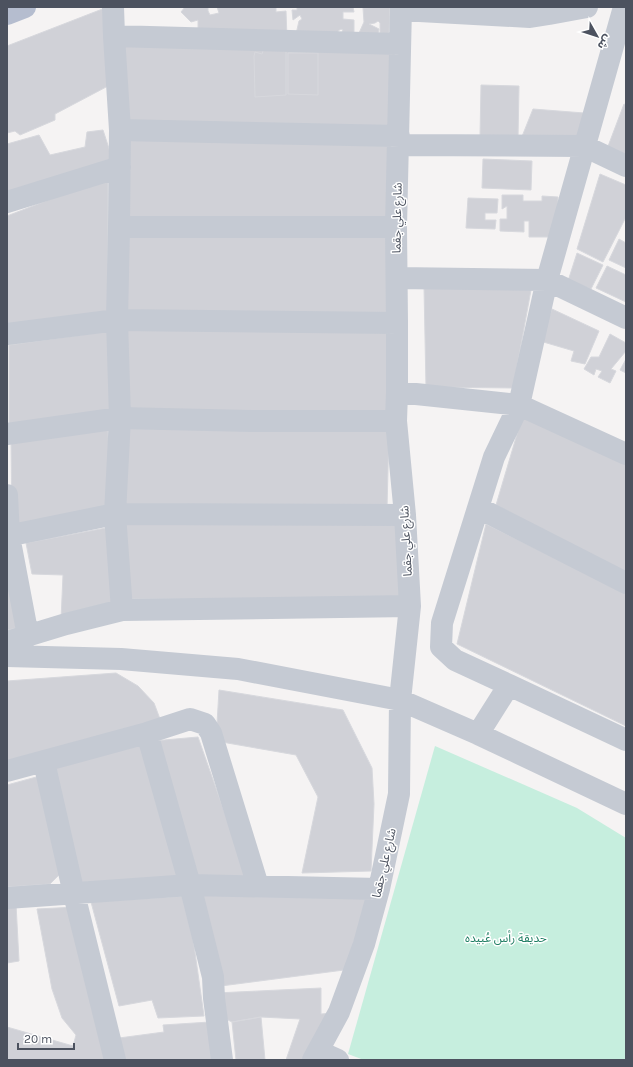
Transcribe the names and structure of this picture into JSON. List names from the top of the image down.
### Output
{
  "streets": {
    "street": ["شارع علي جقما"]
  },
  "parks": ["حديقة رأس عُبيده"],
  "scale_bar": "20 m",
  "north": "bottom right"
}
